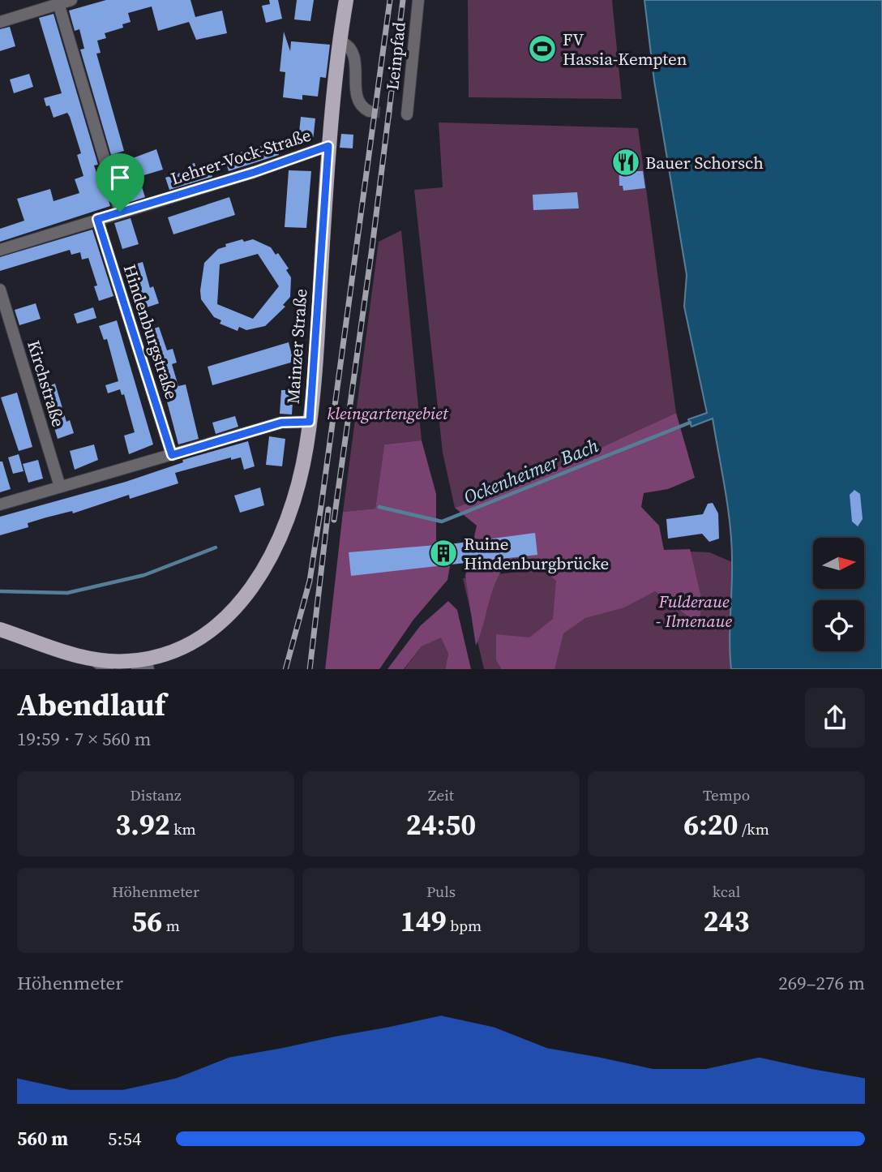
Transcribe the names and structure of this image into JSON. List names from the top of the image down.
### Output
{
  "streets": {
    "main road": ["Mainzer Straße"],
    "street": [
      "Leinpfad",
      "Lehrer-Vock-Straße",
      "Hindenburgstraße",
      "Kirchstraße"
    ]
  },
  "crossings": [
    ["Lehrer-Vock-Straße", "Hindenburgstraße"],
    ["Lehrer-Vock-Straße", "Mainzer Straße"]
  ],
  "water": ["Ockenheimer Bach"],
  "parks": ["kleingartengebiet", "Fulderaue - Ilmenaue"],
  "places": {
    "sports": ["FV Hassia-Kempten"],
    "restaurant": ["Bauer Schorsch"],
    "building": ["Ruine Hindenburgbrücke"]
  },
  "north": "right",
  "page": {
    "heading": ["Abendlauf", "19:59 · 7 × 560 m"],
    "stats": [
      ["Distanz", "3.92 km"],
      ["Zeit", "24:50"],
      ["Tempo", "6:20 /km"],
      ["Höhenmeter", "56 m"],
      ["Puls", "149 bpm"],
      ["kcal", "243"]
    ],
    "chart": ["Höhenmeter", "269–276 m"],
    "list": [
      {
        "name": "560 m",
        "note": "5:54"
      }
    ]
  }
}
